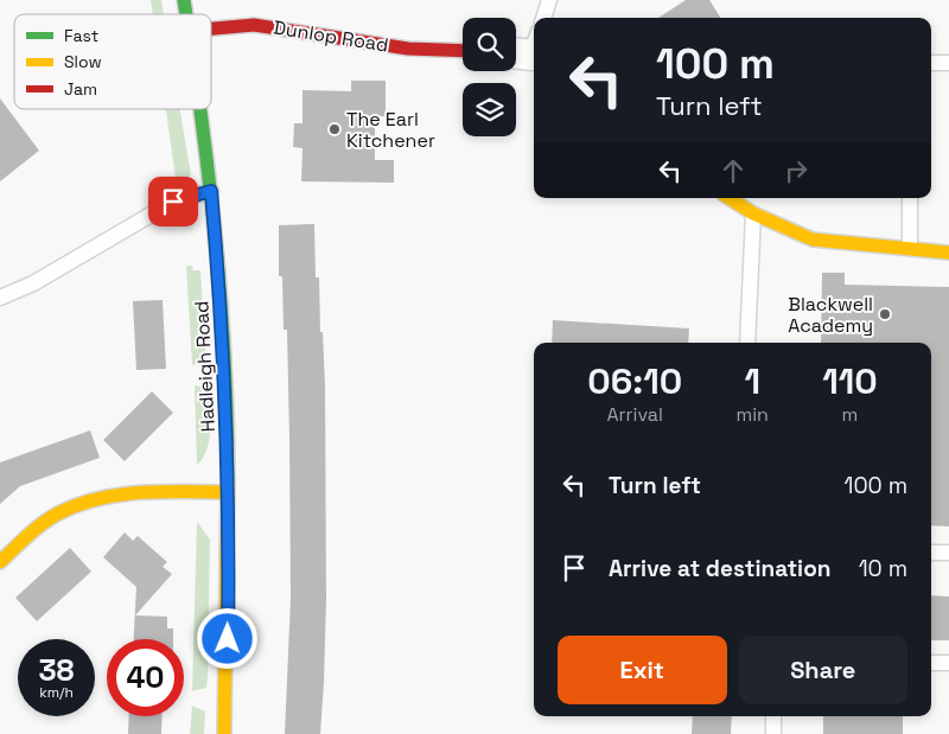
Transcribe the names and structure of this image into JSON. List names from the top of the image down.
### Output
{
  "streets": {
    "street": ["Dunlop Road", "Hadleigh Road"]
  },
  "places": ["The Earl Kitchener", "Blackwell Academy"],
  "legend": ["Fast", "Slow", "Jam"],
  "page": {
    "turn": ["100 m", "Turn left"],
    "eta": [
      "06:10",
      "Arrival",
      "1",
      "min",
      "110",
      "m"
    ],
    "list": [
      {
        "name": "Turn left",
        "value": "100 m"
      },
      {
        "name": "Arrive at destination",
        "value": "10 m"
      }
    ],
    "buttons": ["Exit", "Share"],
    "speed": "38 km/h",
    "limit": "40"
  }
}
